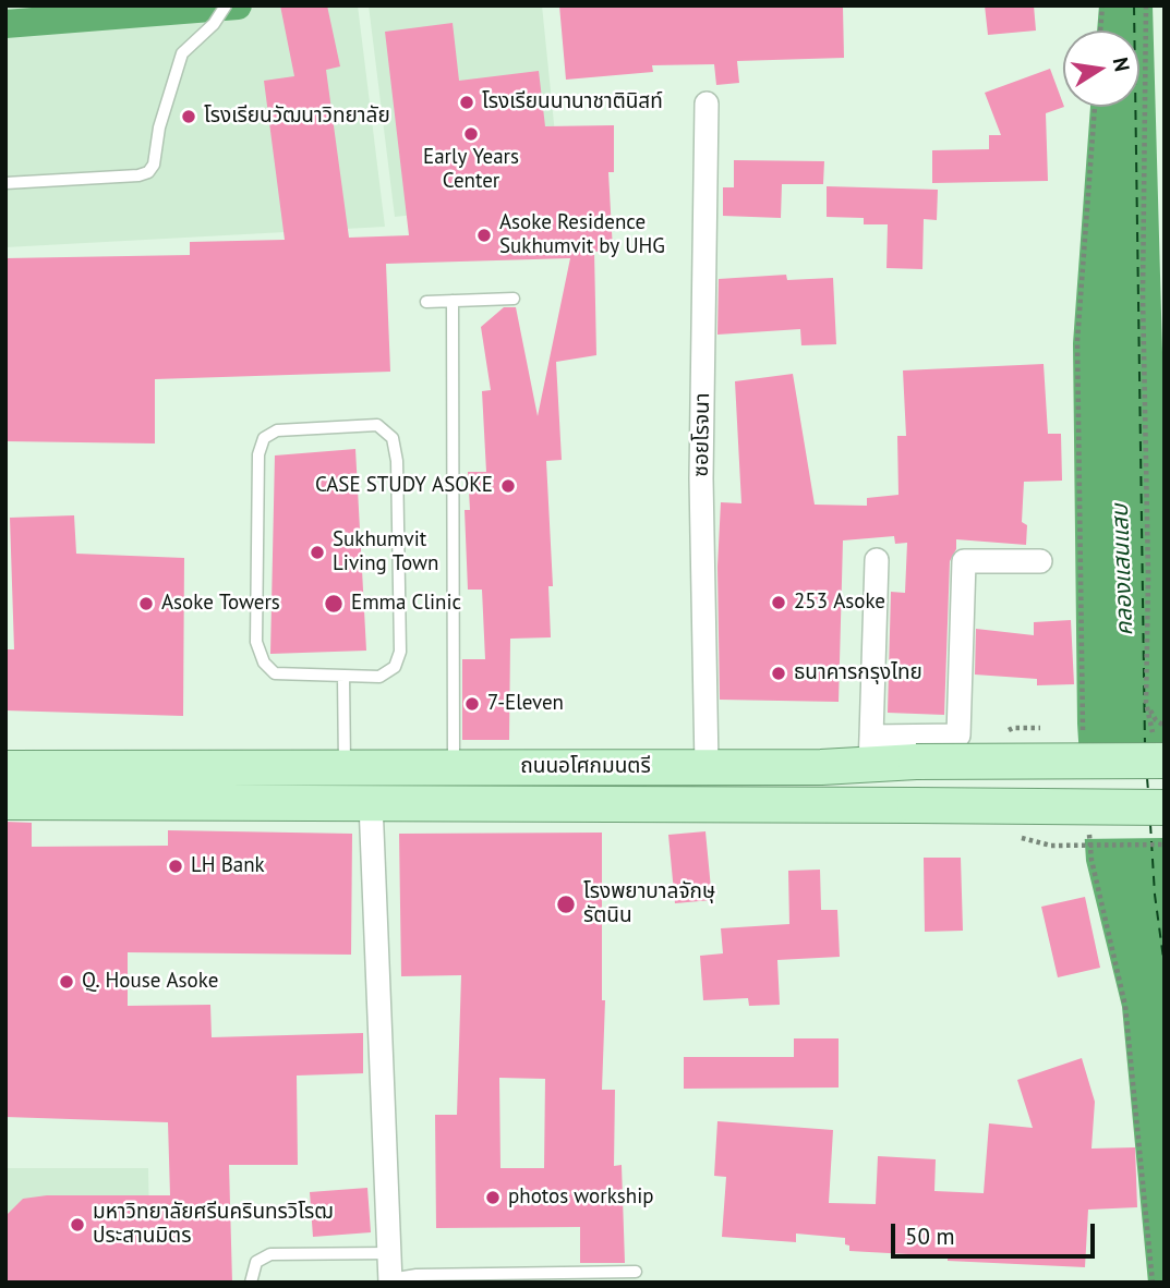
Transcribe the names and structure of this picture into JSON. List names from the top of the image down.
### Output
{
  "streets": {
    "main road": ["ถนนอโศกมนตรี"],
    "street": ["ซอยโรจนา"]
  },
  "crossings": [
    ["ซอยโรจนา", "ถนนอโศกมนตรี"]
  ],
  "water": ["คลองแสนแสบ"],
  "places": [
    "โรงเรียนนานาชาตินิสท์",
    "โรงเรียนวัฒนาวิทยาลัย",
    "Early Years Center",
    "Asoke Residence Sukhumvit by UHG",
    "CASE STUDY ASOKE",
    "Sukhumvit Living Town",
    "253 Asoke",
    "Asoke Towers",
    "Emma Clinic",
    "ธนาคารกรุงไทย",
    "7-Eleven",
    "LH Bank",
    "โรงพยาบาลจักษุ รัตนิน",
    "Q. House Asoke",
    "photos workship",
    "มหาวิทยาลัยศรีนครินทรวิโรฒ ประสานมิตร"
  ],
  "scale_bar": "50 m",
  "north": "right"
}
